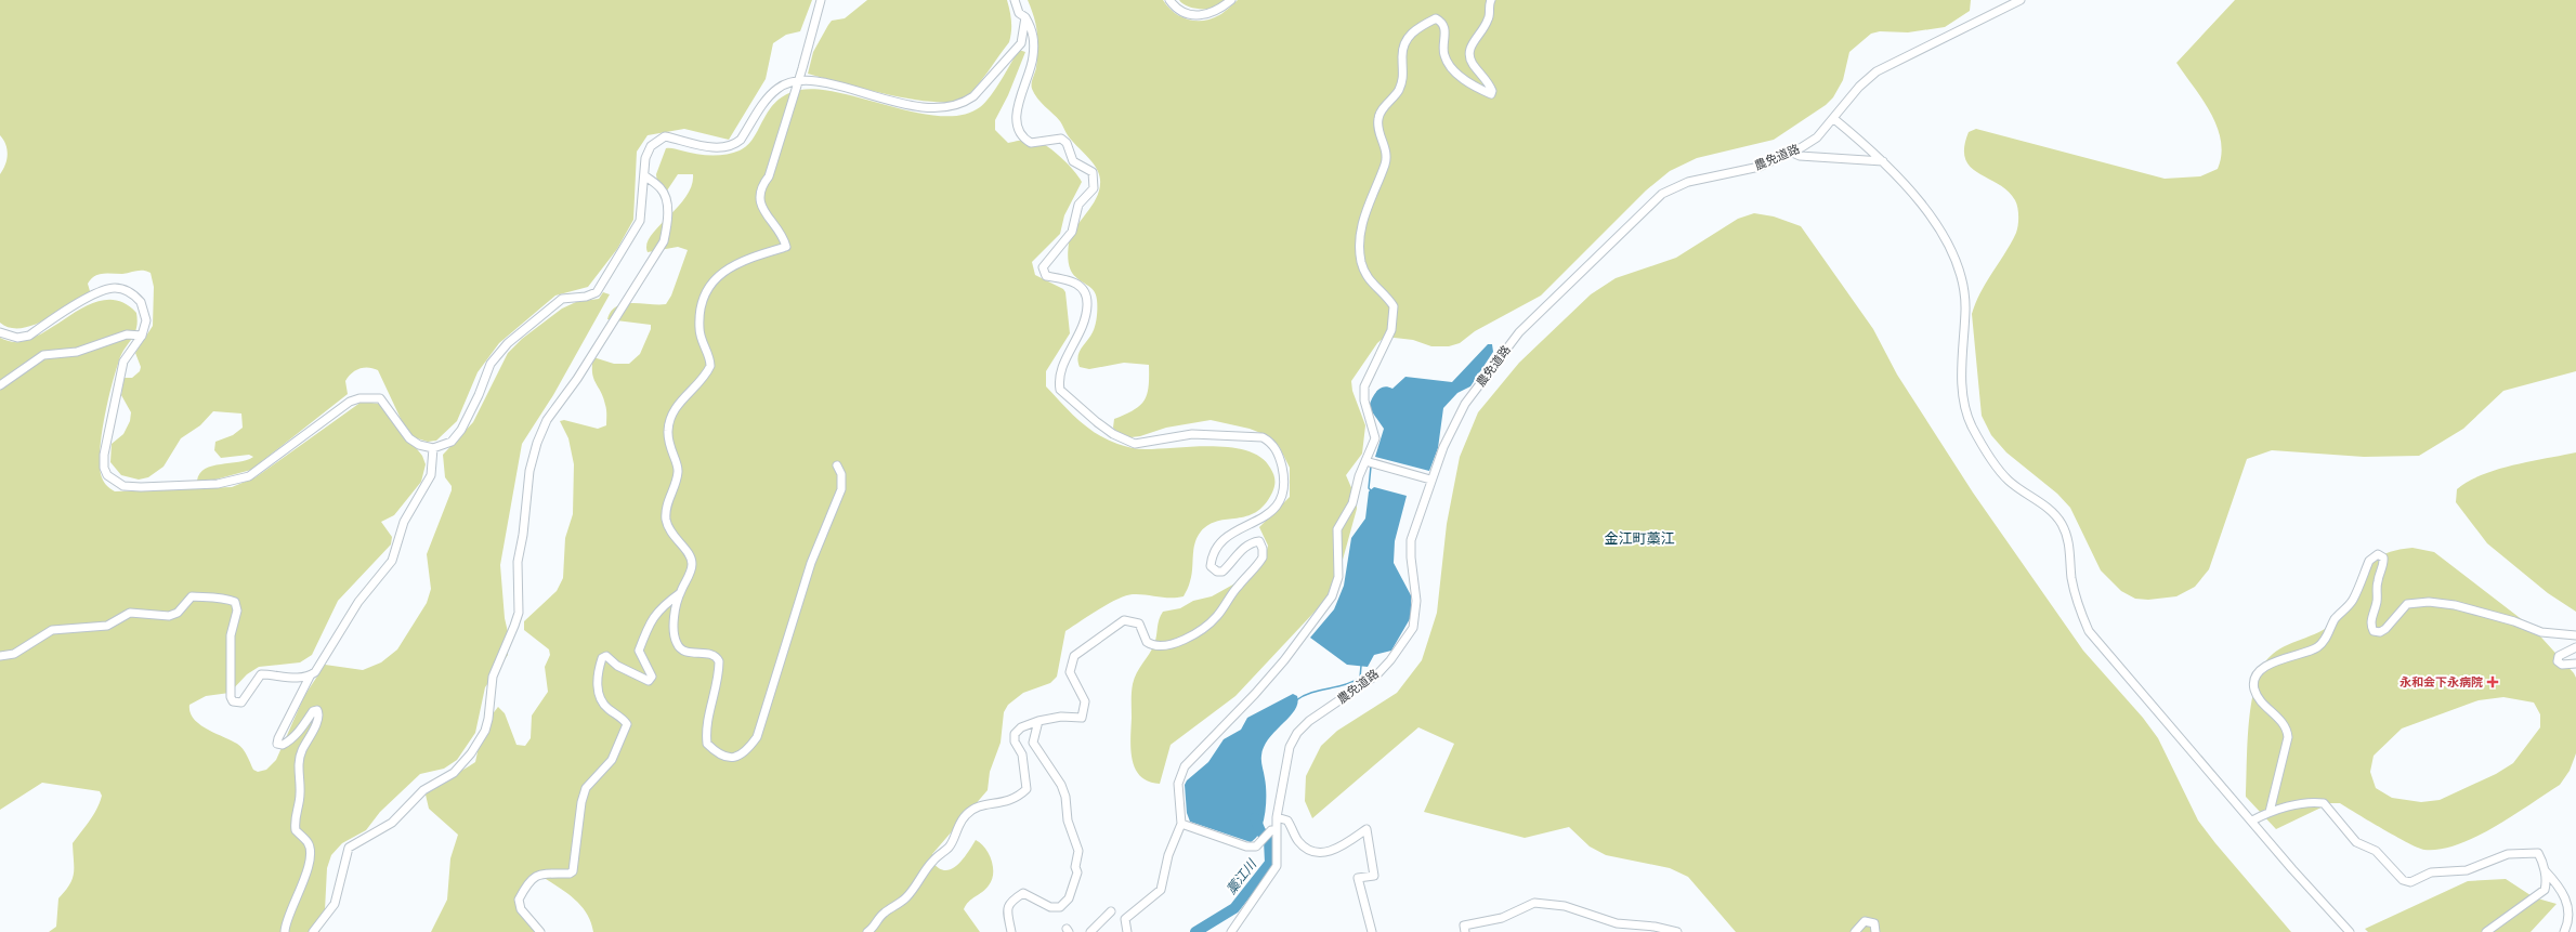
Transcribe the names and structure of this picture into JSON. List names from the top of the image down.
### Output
{
  "streets": {
    "street": ["農免道路"]
  },
  "districts": ["金江町藁江"],
  "water": ["藁江川"],
  "places": {
    "health": ["永和会下永病院"]
  }
}
